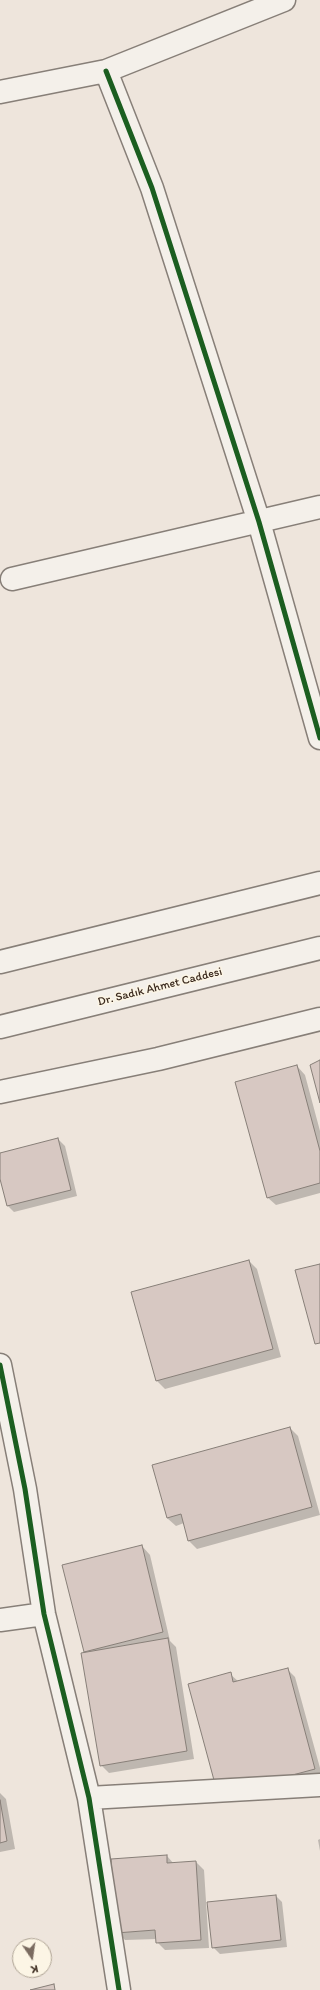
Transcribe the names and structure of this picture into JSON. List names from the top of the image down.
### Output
{
  "streets": {
    "street": ["Dr. Sadık Ahmet Caddesi"]
  },
  "north": "bottom"
}
